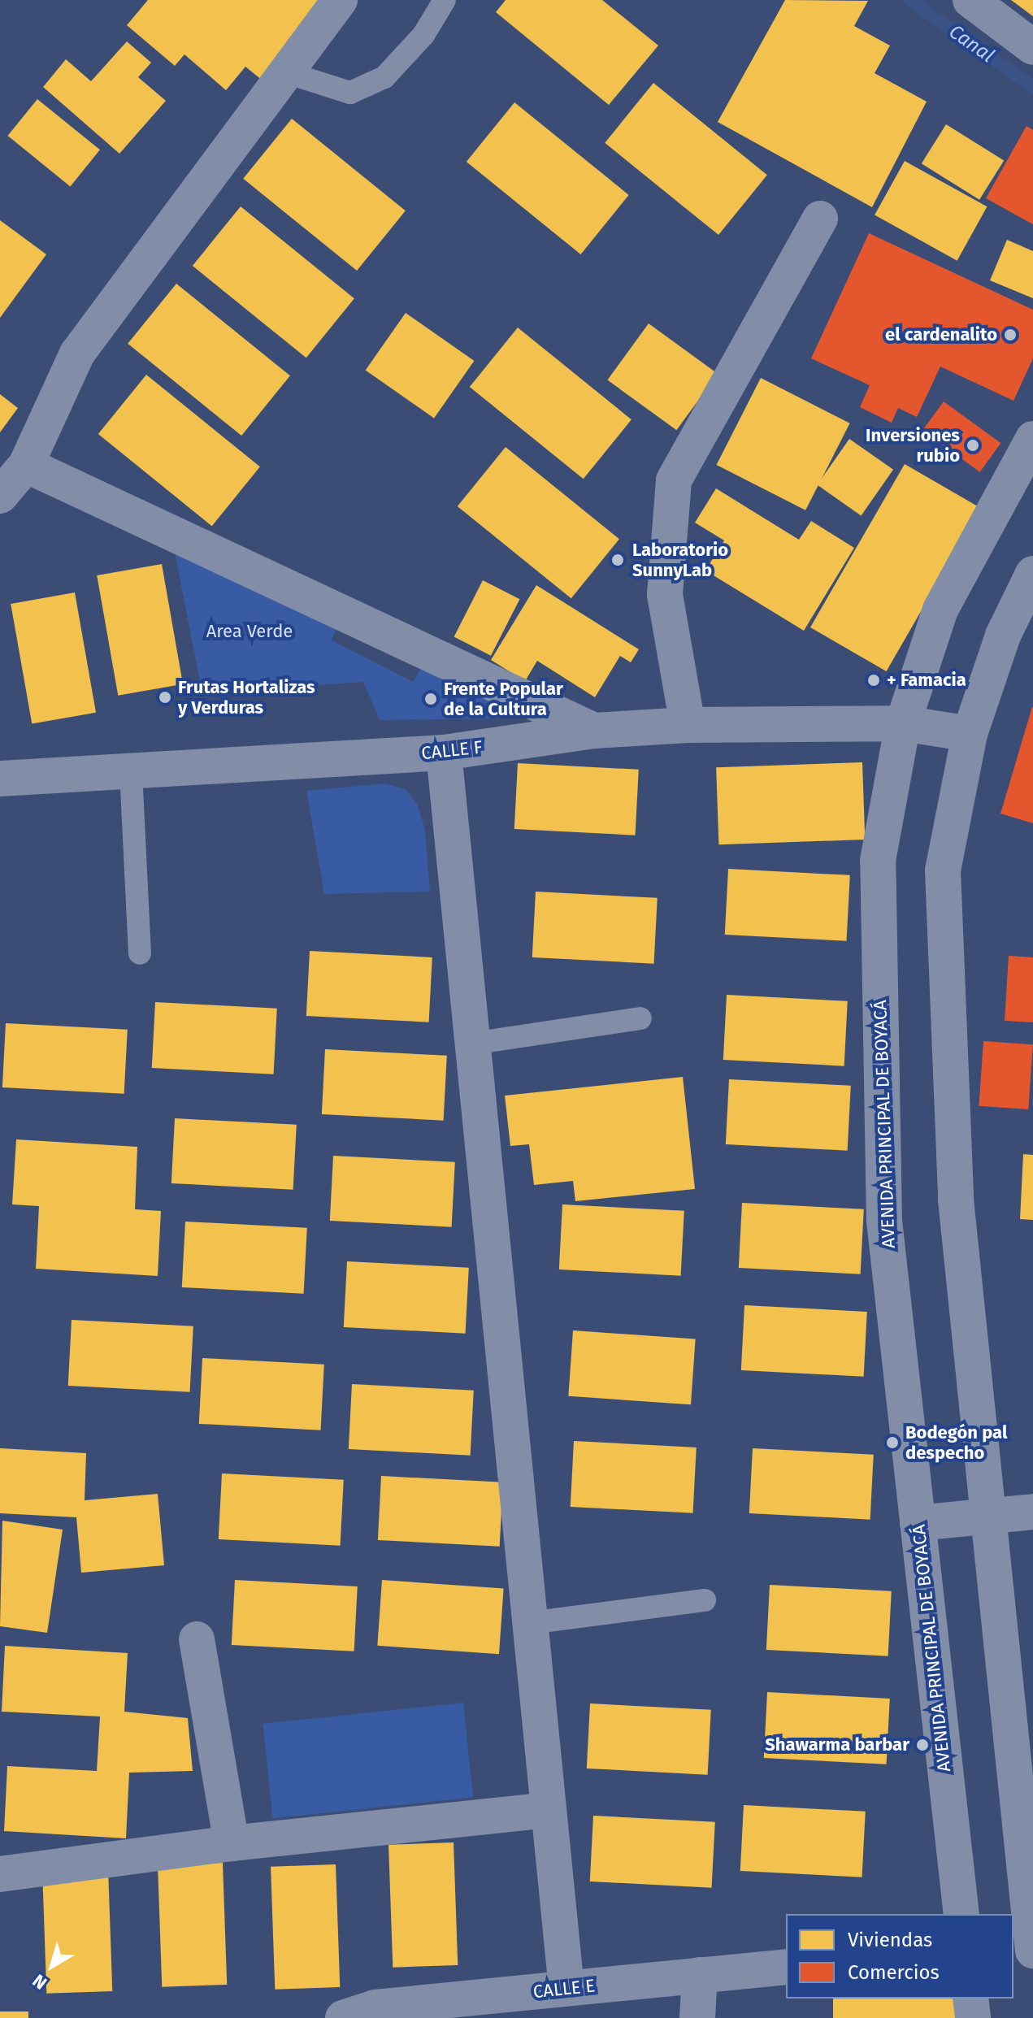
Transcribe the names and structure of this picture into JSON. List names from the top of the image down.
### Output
{
  "streets": {
    "street": ["CALLE F", "AVENIDA PRINCIPAL DE BOYACÁ", "CALLE E"]
  },
  "crossings": [
    ["CALLE F", "AVENIDA PRINCIPAL DE BOYACÁ"]
  ],
  "water": ["Canal"],
  "parks": ["Area Verde"],
  "places": [
    "el cardenalito",
    "Inversiones rubio",
    "Laboratorio SunnyLab",
    "+ Famacia",
    "Frutas Hortalizas y Verduras",
    "Frente Popular de la Cultura",
    "Bodegón pal despecho",
    "Shawarma barbar"
  ],
  "legend": ["Viviendas", "Comercios"],
  "north": "bottom left"
}
